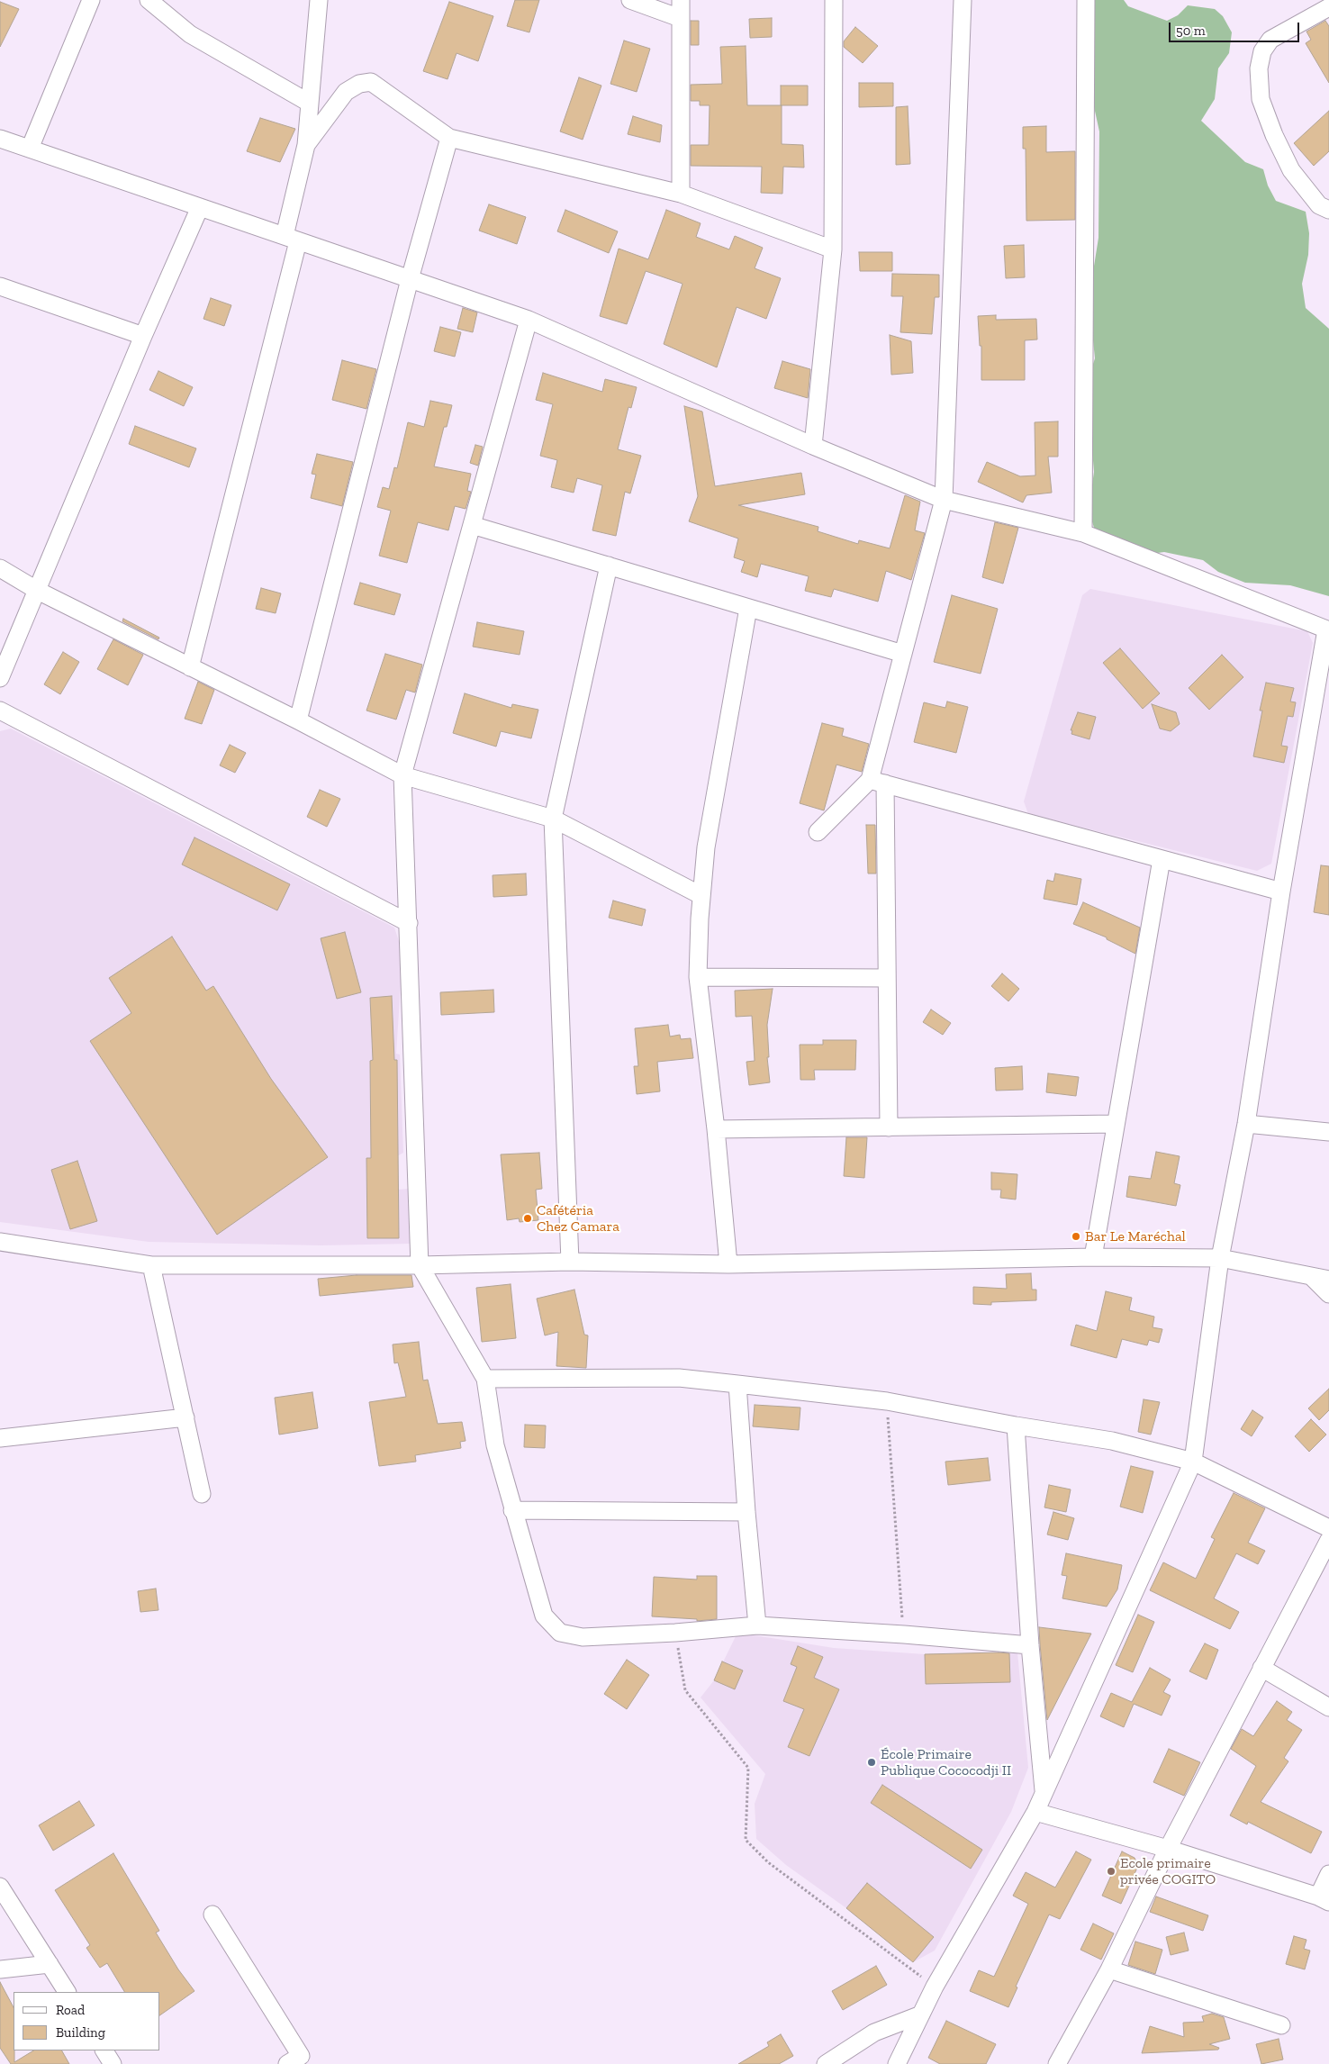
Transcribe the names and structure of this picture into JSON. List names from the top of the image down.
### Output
{
  "places": [
    "Cafétéria Chez Camara",
    "Bar Le Maréchal",
    "École Primaire Publique Cococodji II",
    "Ecole primaire privée COGITO"
  ],
  "legend": ["Road", "Building"],
  "scale_bar": "50 m"
}
